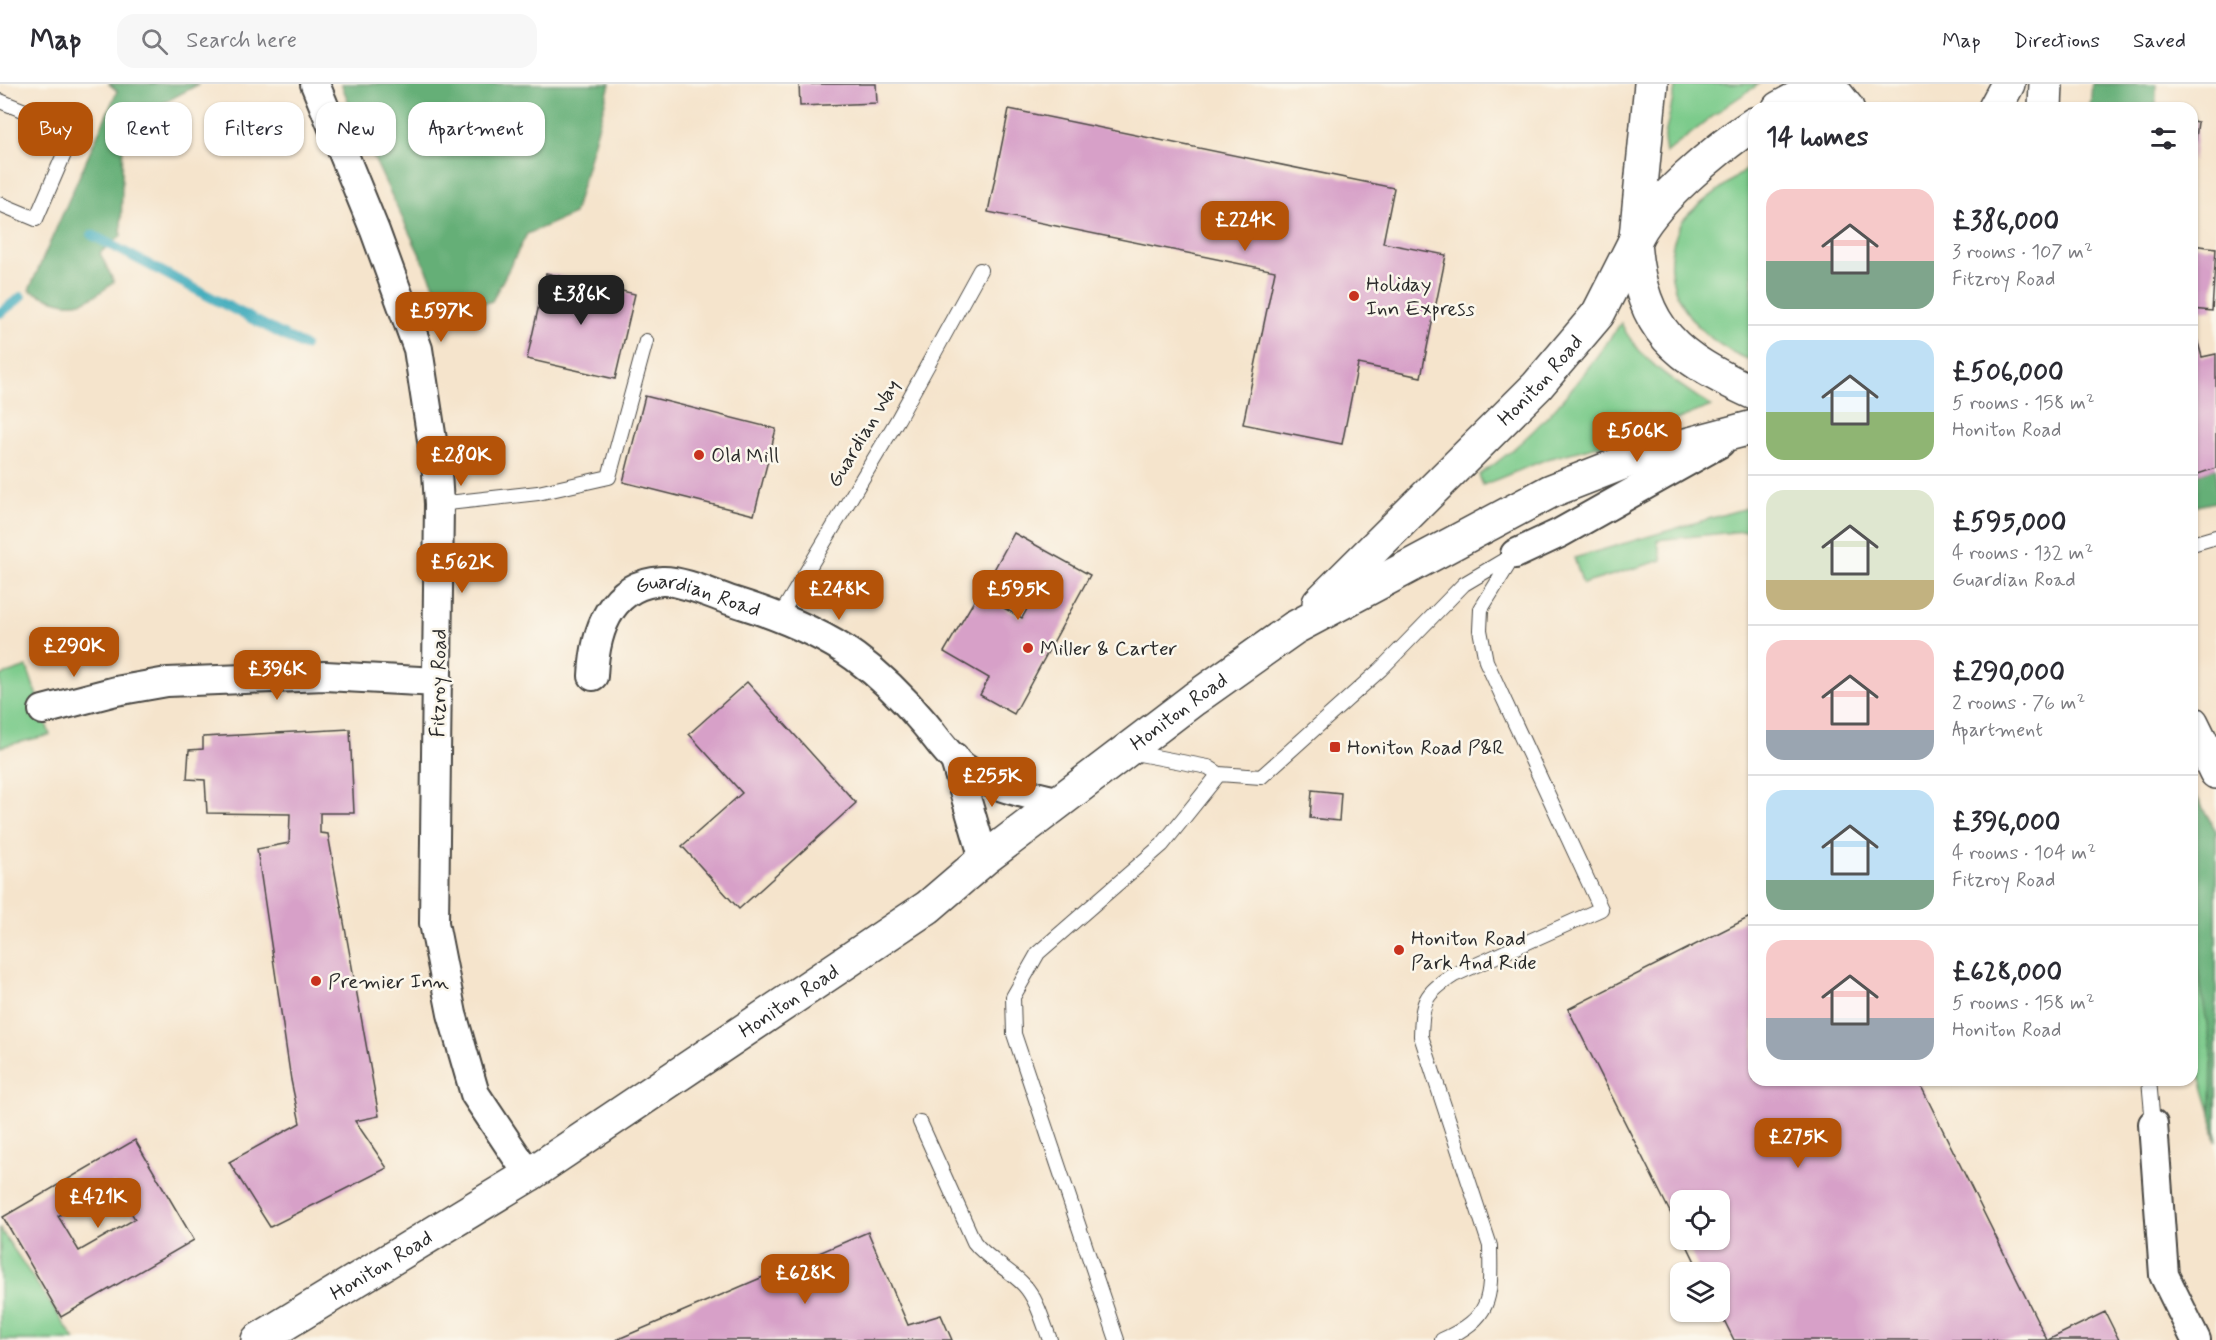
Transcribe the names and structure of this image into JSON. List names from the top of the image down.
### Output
{
  "streets": {
    "main road": ["Honiton Road"],
    "street": ["Guardian Road", "Fitzroy Road"],
    "lane": ["Guardian Way"]
  },
  "crossings": [
    ["Honiton Road", "Guardian Road"],
    ["Honiton Road", "Fitzroy Road"],
    ["Guardian Way", "Guardian Road"]
  ],
  "places": {
    "other": [
      "Holiday Inn Express",
      "Old Mill",
      "Miller & Carter",
      "Honiton Road Park And Ride",
      "Premier Inn"
    ],
    "transit": ["Honiton Road P&R"]
  },
  "page": {
    "header": "Map",
    "search": "Search here",
    "nav": ["Map", "Directions", "Saved"],
    "chip": [
      "Buy",
      "Rent",
      "Filters",
      "New",
      "Apartment"
    ],
    "heading": "14 homes",
    "list": [
      {
        "name": "£386,000",
        "note": "3 rooms · 107 m² · Fitzroy Road"
      },
      {
        "name": "£506,000",
        "note": "5 rooms · 158 m² · Honiton Road"
      },
      {
        "name": "£595,000",
        "note": "4 rooms · 132 m² · Guardian Road"
      },
      {
        "name": "£290,000",
        "note": "2 rooms · 76 m² · Apartment"
      },
      {
        "name": "£396,000",
        "note": "4 rooms · 104 m² · Fitzroy Road"
      },
      {
        "name": "£628,000",
        "note": "5 rooms · 158 m² · Honiton Road"
      }
    ],
    "price": [
      "£224K",
      "£386K",
      "£597K",
      "£506K",
      "£280K",
      "£562K",
      "£248K",
      "£595K",
      "£290K",
      "£396K",
      "£255K",
      "£275K",
      "£421K",
      "£628K"
    ]
  }
}
